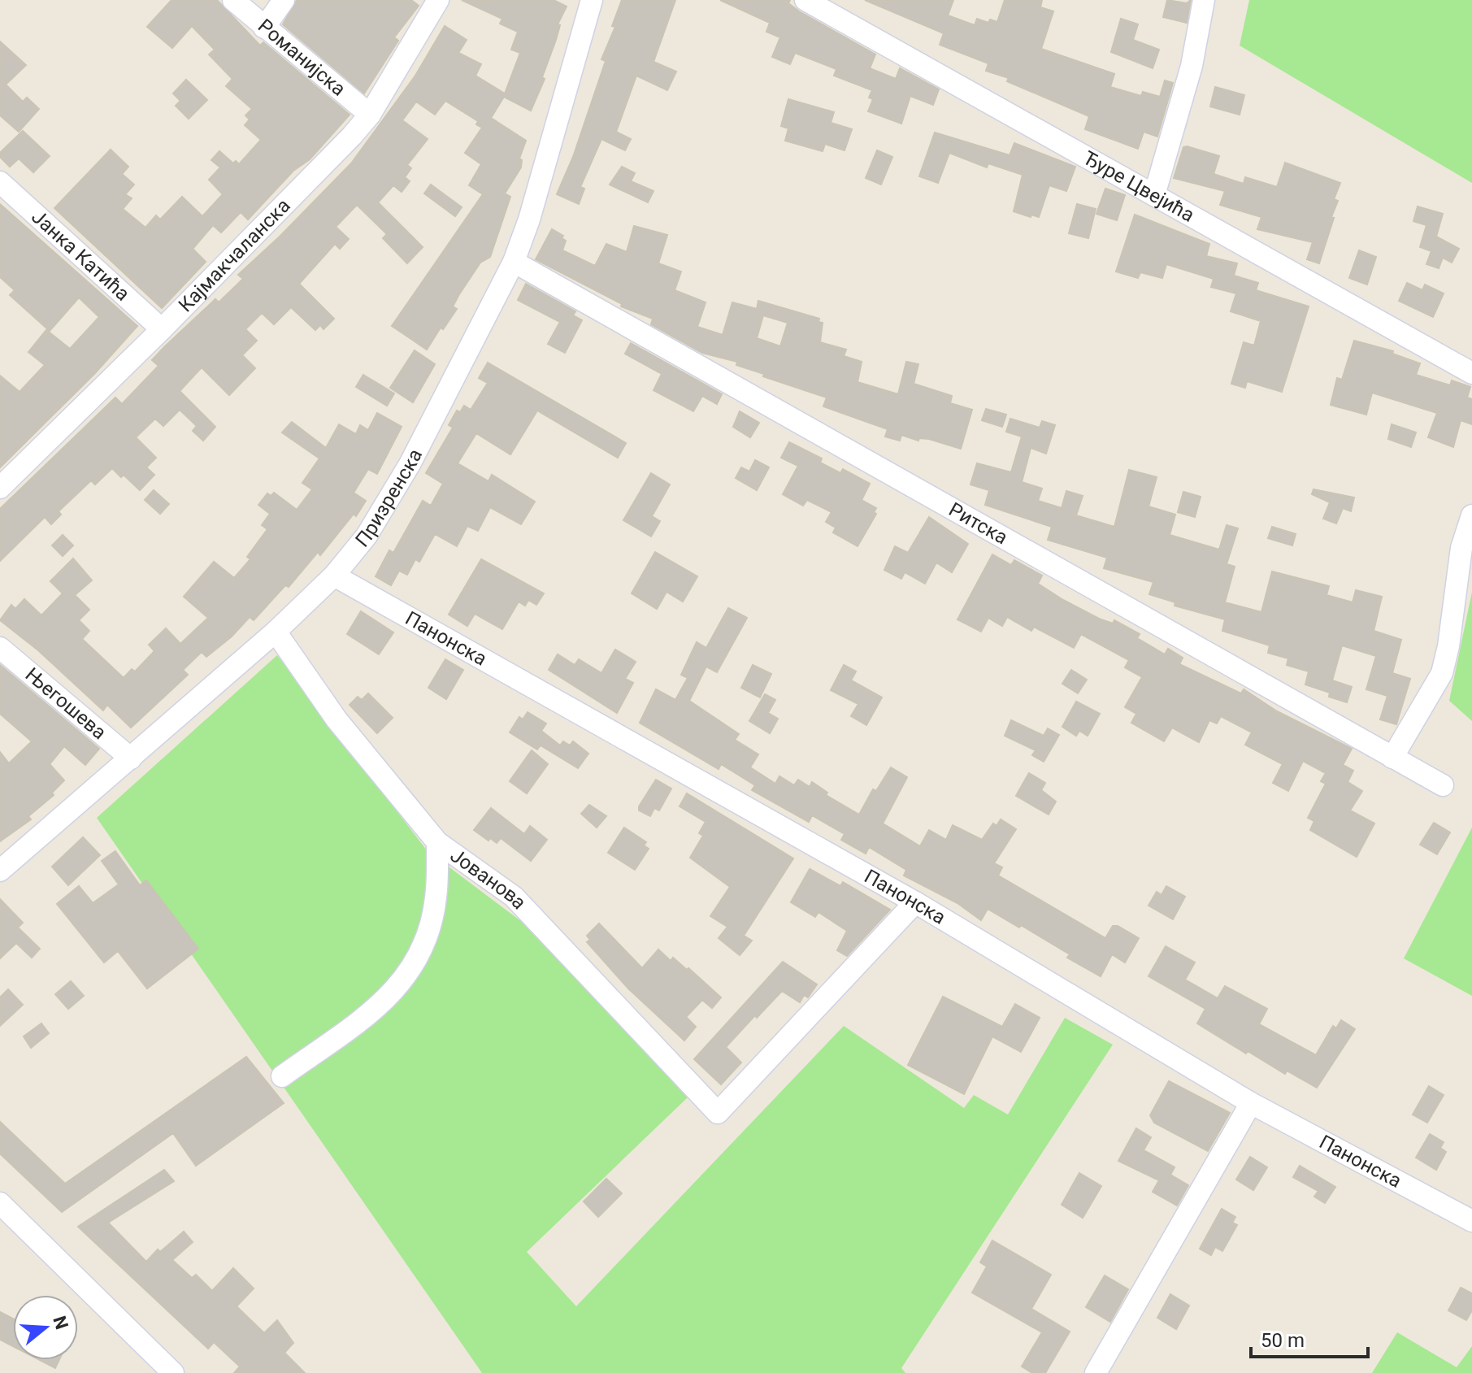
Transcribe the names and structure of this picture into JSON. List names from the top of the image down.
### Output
{
  "streets": {
    "street": [
      "Романијска",
      "Ђуре Цвејића",
      "Јанка Катића",
      "Кајмакчаланска",
      "Призренска",
      "Ритска",
      "Панонска",
      "Његошева",
      "Јованова"
    ]
  },
  "crossings": [
    ["Романијска", "Кајмакчаланска"],
    ["Јанка Катића", "Кајмакчаланска"],
    ["Призренска", "Ритска"],
    ["Призренска", "Панонска"],
    ["Призренска", "Његошева"],
    ["Призренска", "Јованова"],
    ["Панонска", "Јованова"]
  ],
  "scale_bar": "50 m",
  "north": "right"
}
